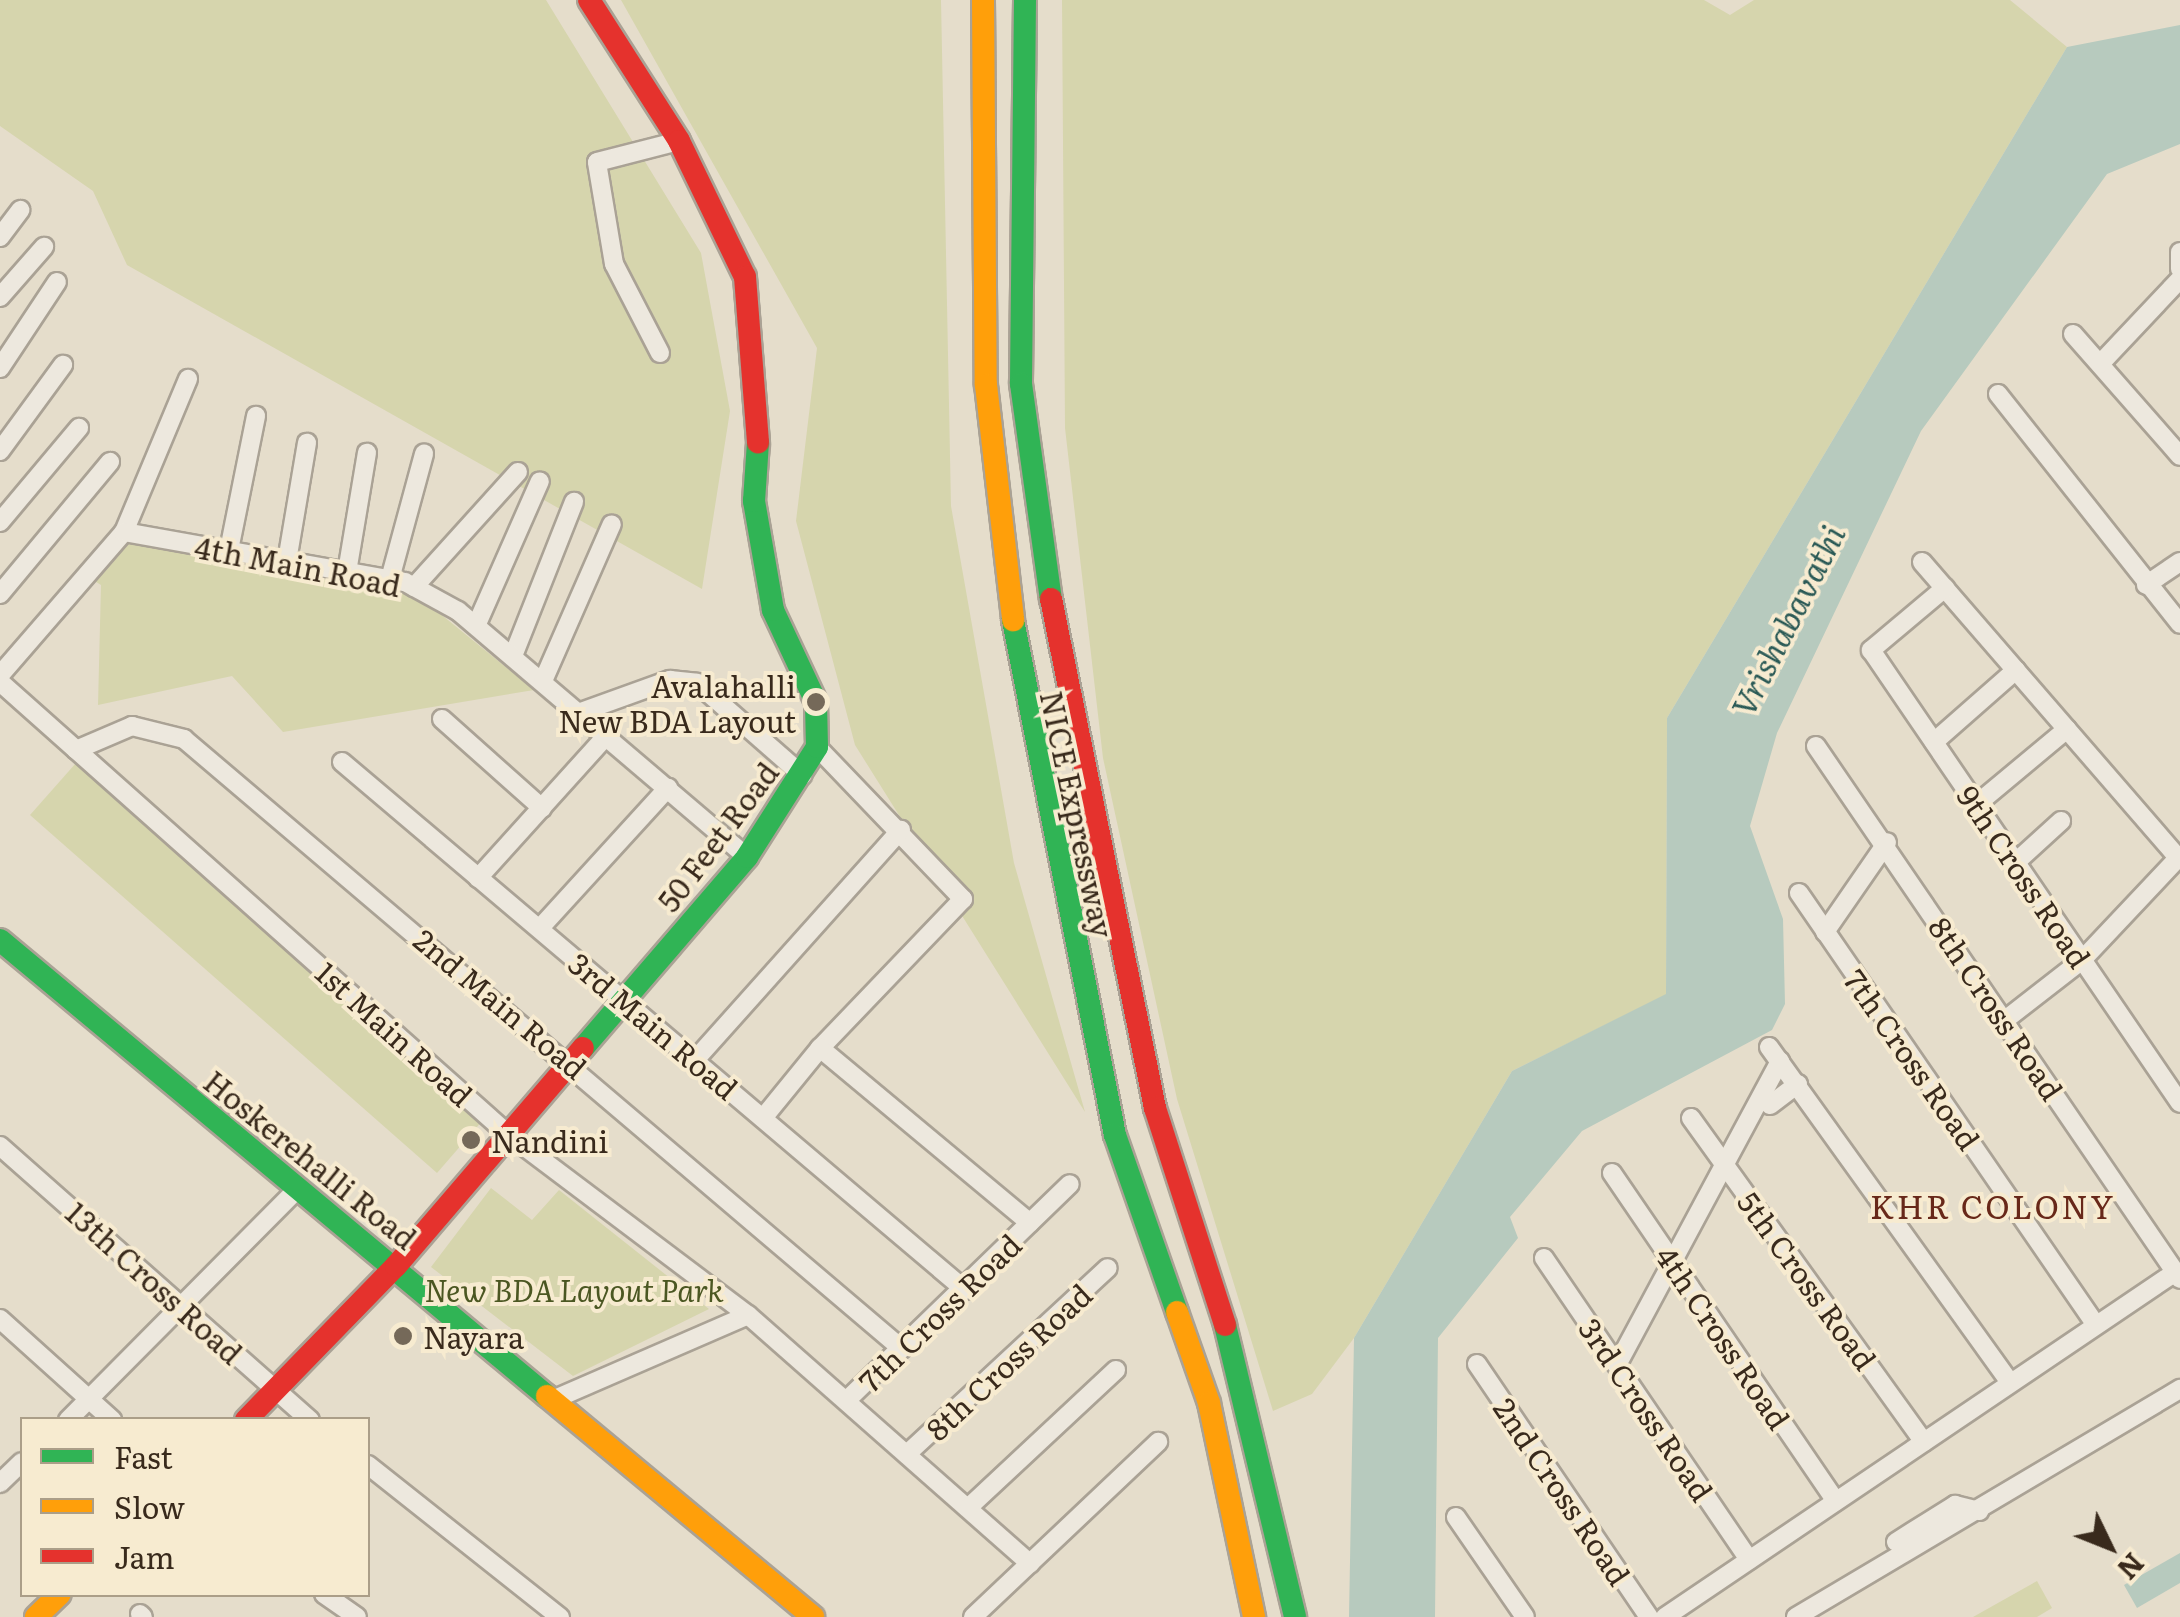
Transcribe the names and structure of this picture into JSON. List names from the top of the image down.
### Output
{
  "streets": {
    "main road": ["NICE Expressway", "50 Feet Road", "Hoskerehalli Road"],
    "street": [
      "4th Main Road",
      "9th Cross Road",
      "2nd Main Road",
      "8th Cross Road",
      "3rd Main Road",
      "1st Main Road",
      "7th Cross Road",
      "5th Cross Road",
      "13th Cross Road",
      "4th Cross Road",
      "3rd Cross Road",
      "2nd Cross Road"
    ]
  },
  "crossings": [
    ["4th Main Road", "50 Feet Road"],
    ["50 Feet Road", "2nd Main Road"],
    ["50 Feet Road", "3rd Main Road"],
    ["50 Feet Road", "1st Main Road"],
    ["50 Feet Road", "Hoskerehalli Road"],
    ["50 Feet Road", "13th Cross Road"],
    ["2nd Main Road", "1st Main Road"],
    ["2nd Main Road", "7th Cross Road"],
    ["8th Cross Road", "1st Main Road"],
    ["3rd Main Road", "7th Cross Road"],
    ["1st Main Road", "7th Cross Road"]
  ],
  "districts": ["KHR COLONY"],
  "water": ["Vrishabavathi"],
  "parks": ["New BDA Layout Park"],
  "places": ["Avalahalli New BDA Layout", "Nandini", "Nayara"],
  "legend": ["Fast", "Slow", "Jam"],
  "north": "bottom right"
}
